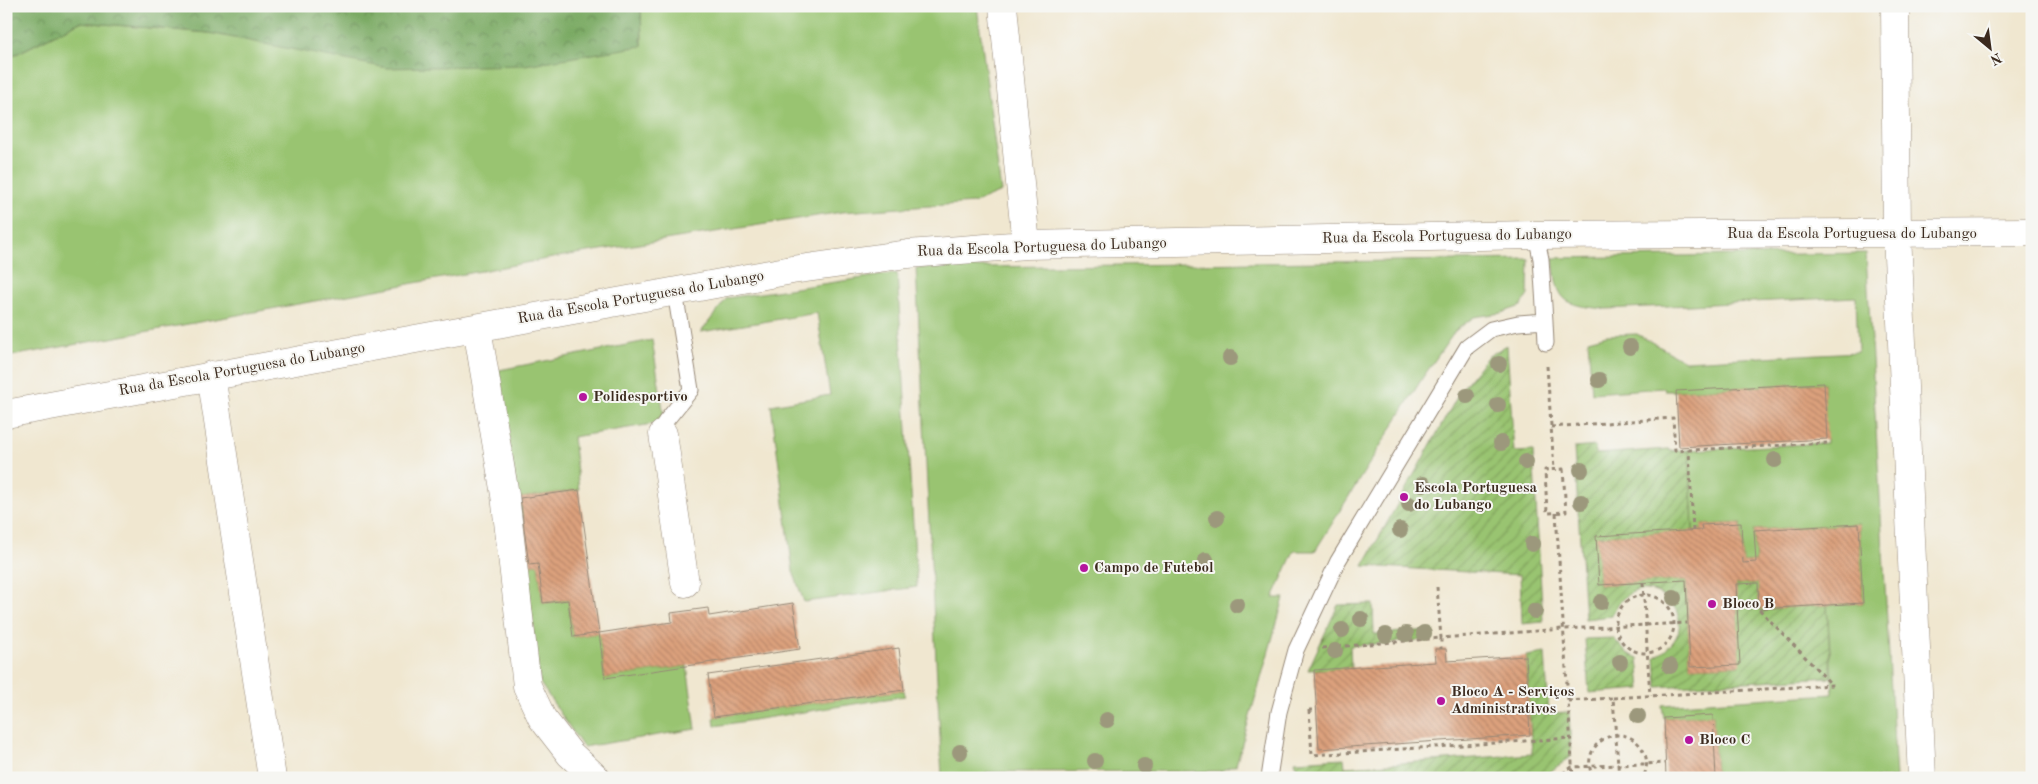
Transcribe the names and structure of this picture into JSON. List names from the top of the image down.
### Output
{
  "streets": {
    "street": ["Rua da Escola Portuguesa do Lubango"]
  },
  "places": [
    "Polidesportivo",
    "Escola Portuguesa do Lubango",
    "Campo de Futebol",
    "Bloco B",
    "Bloco A - Serviços Administrativos",
    "Bloco C"
  ],
  "north": "bottom right"
}
